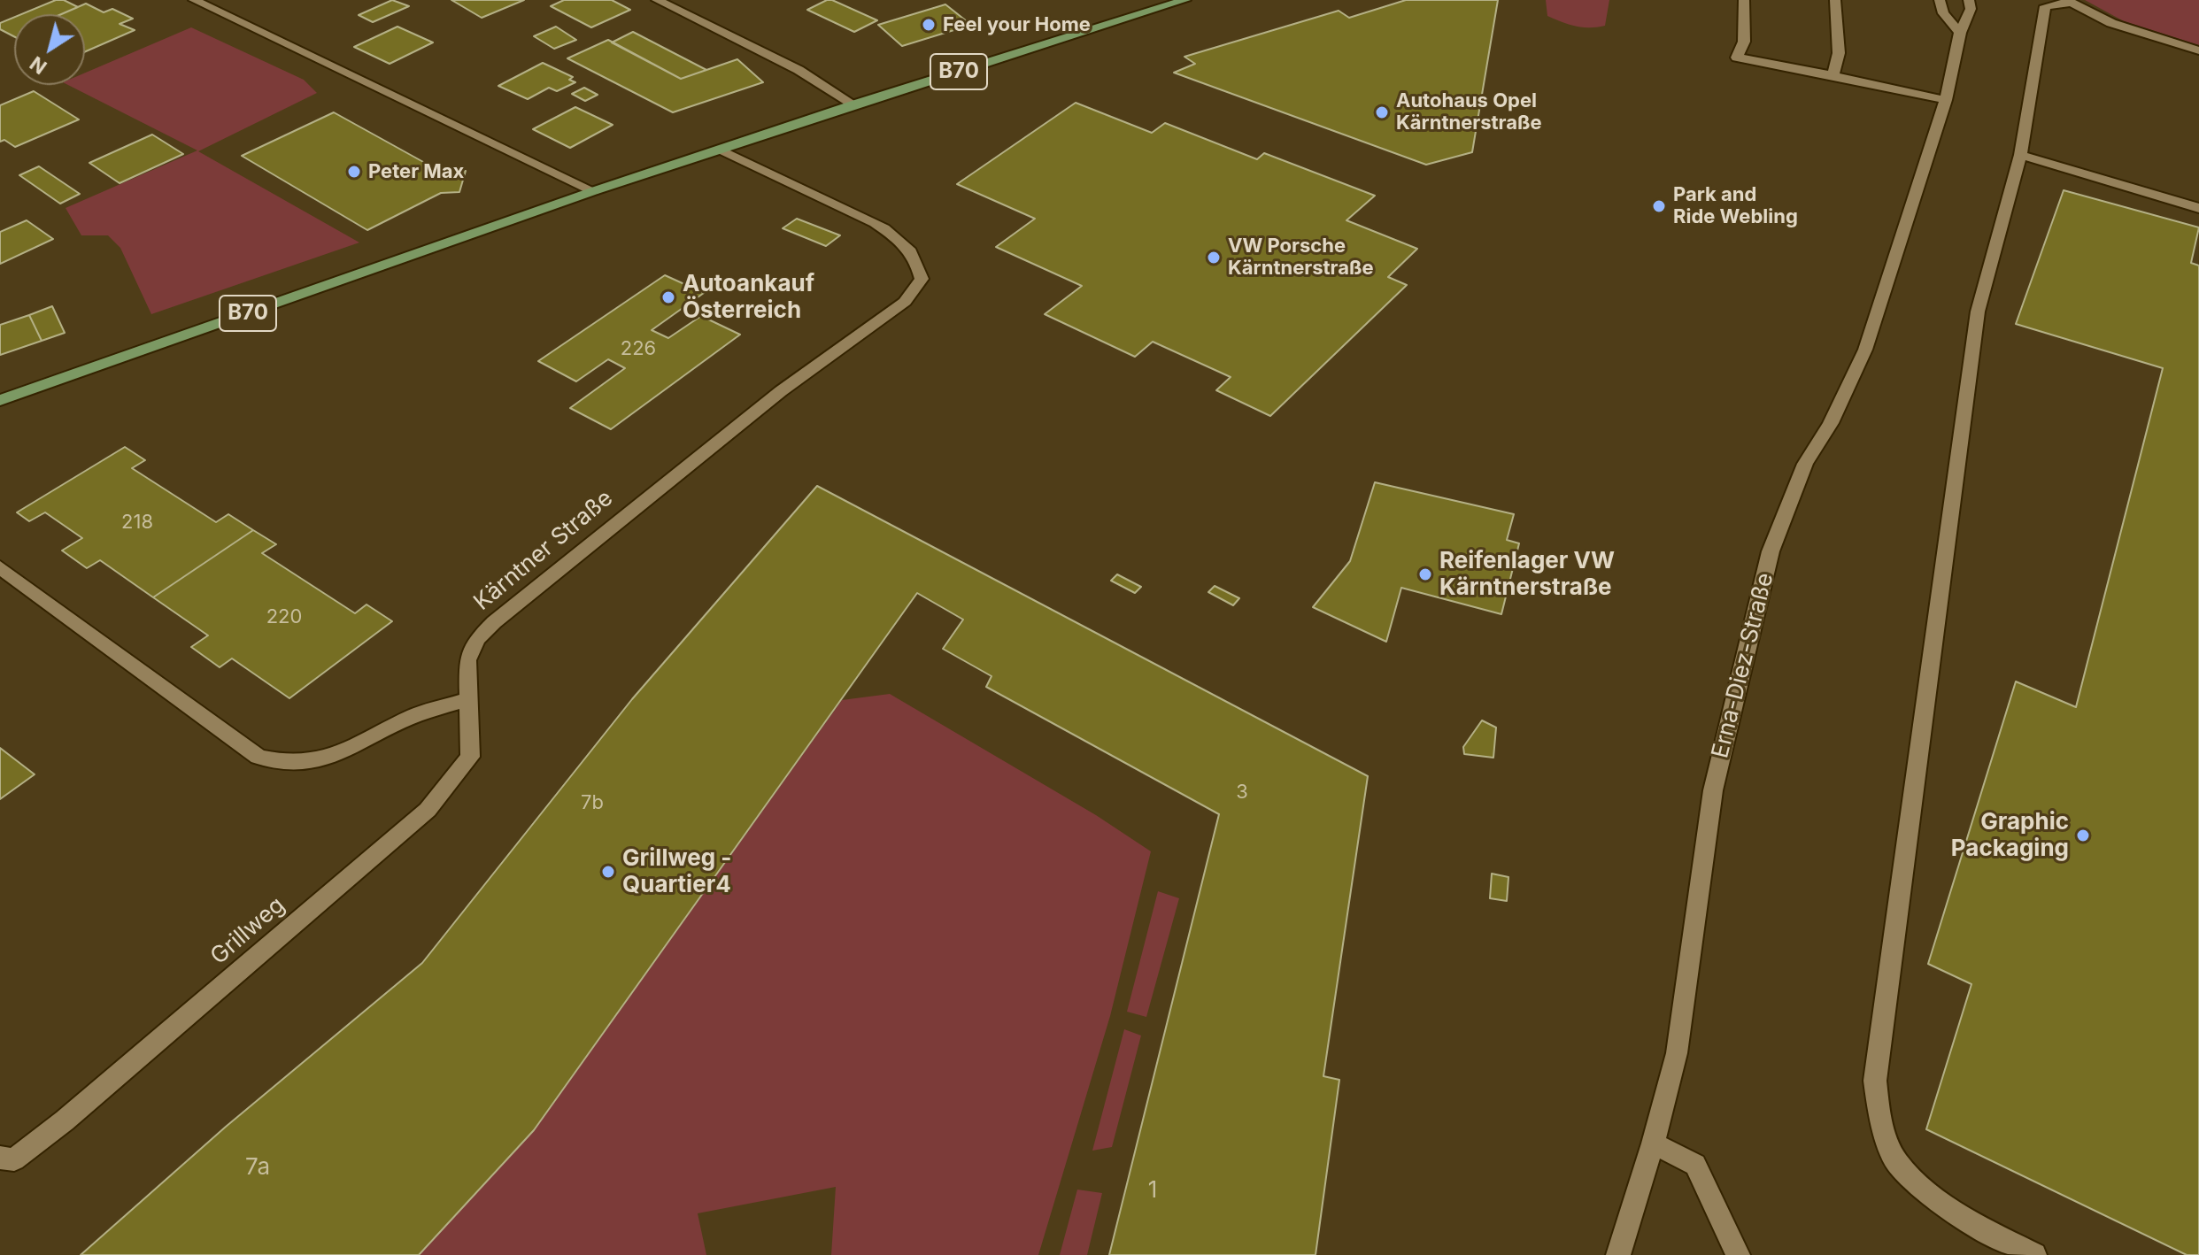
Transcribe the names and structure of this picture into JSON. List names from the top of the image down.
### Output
{
  "streets": {
    "main road": ["B70"],
    "street": ["Kärntner Straße", "Erna-Diez-Straße", "Grillweg"]
  },
  "crossings": [
    ["B70", "Kärntner Straße"],
    ["Kärntner Straße", "Grillweg"]
  ],
  "places": [
    "Feel your Home",
    "Autohaus Opel Kärntnerstraße",
    "Peter Max",
    "Park and Ride Webling",
    "VW Porsche Kärntnerstraße",
    "Autoankauf Österreich",
    "Reifenlager VW Kärntnerstraße",
    "Graphic Packaging",
    "Grillweg - Quartier4"
  ],
  "house_numbers": [
    "226",
    "218",
    "220",
    "3",
    "7b",
    "7a",
    "1"
  ],
  "north": "bottom left"
}
